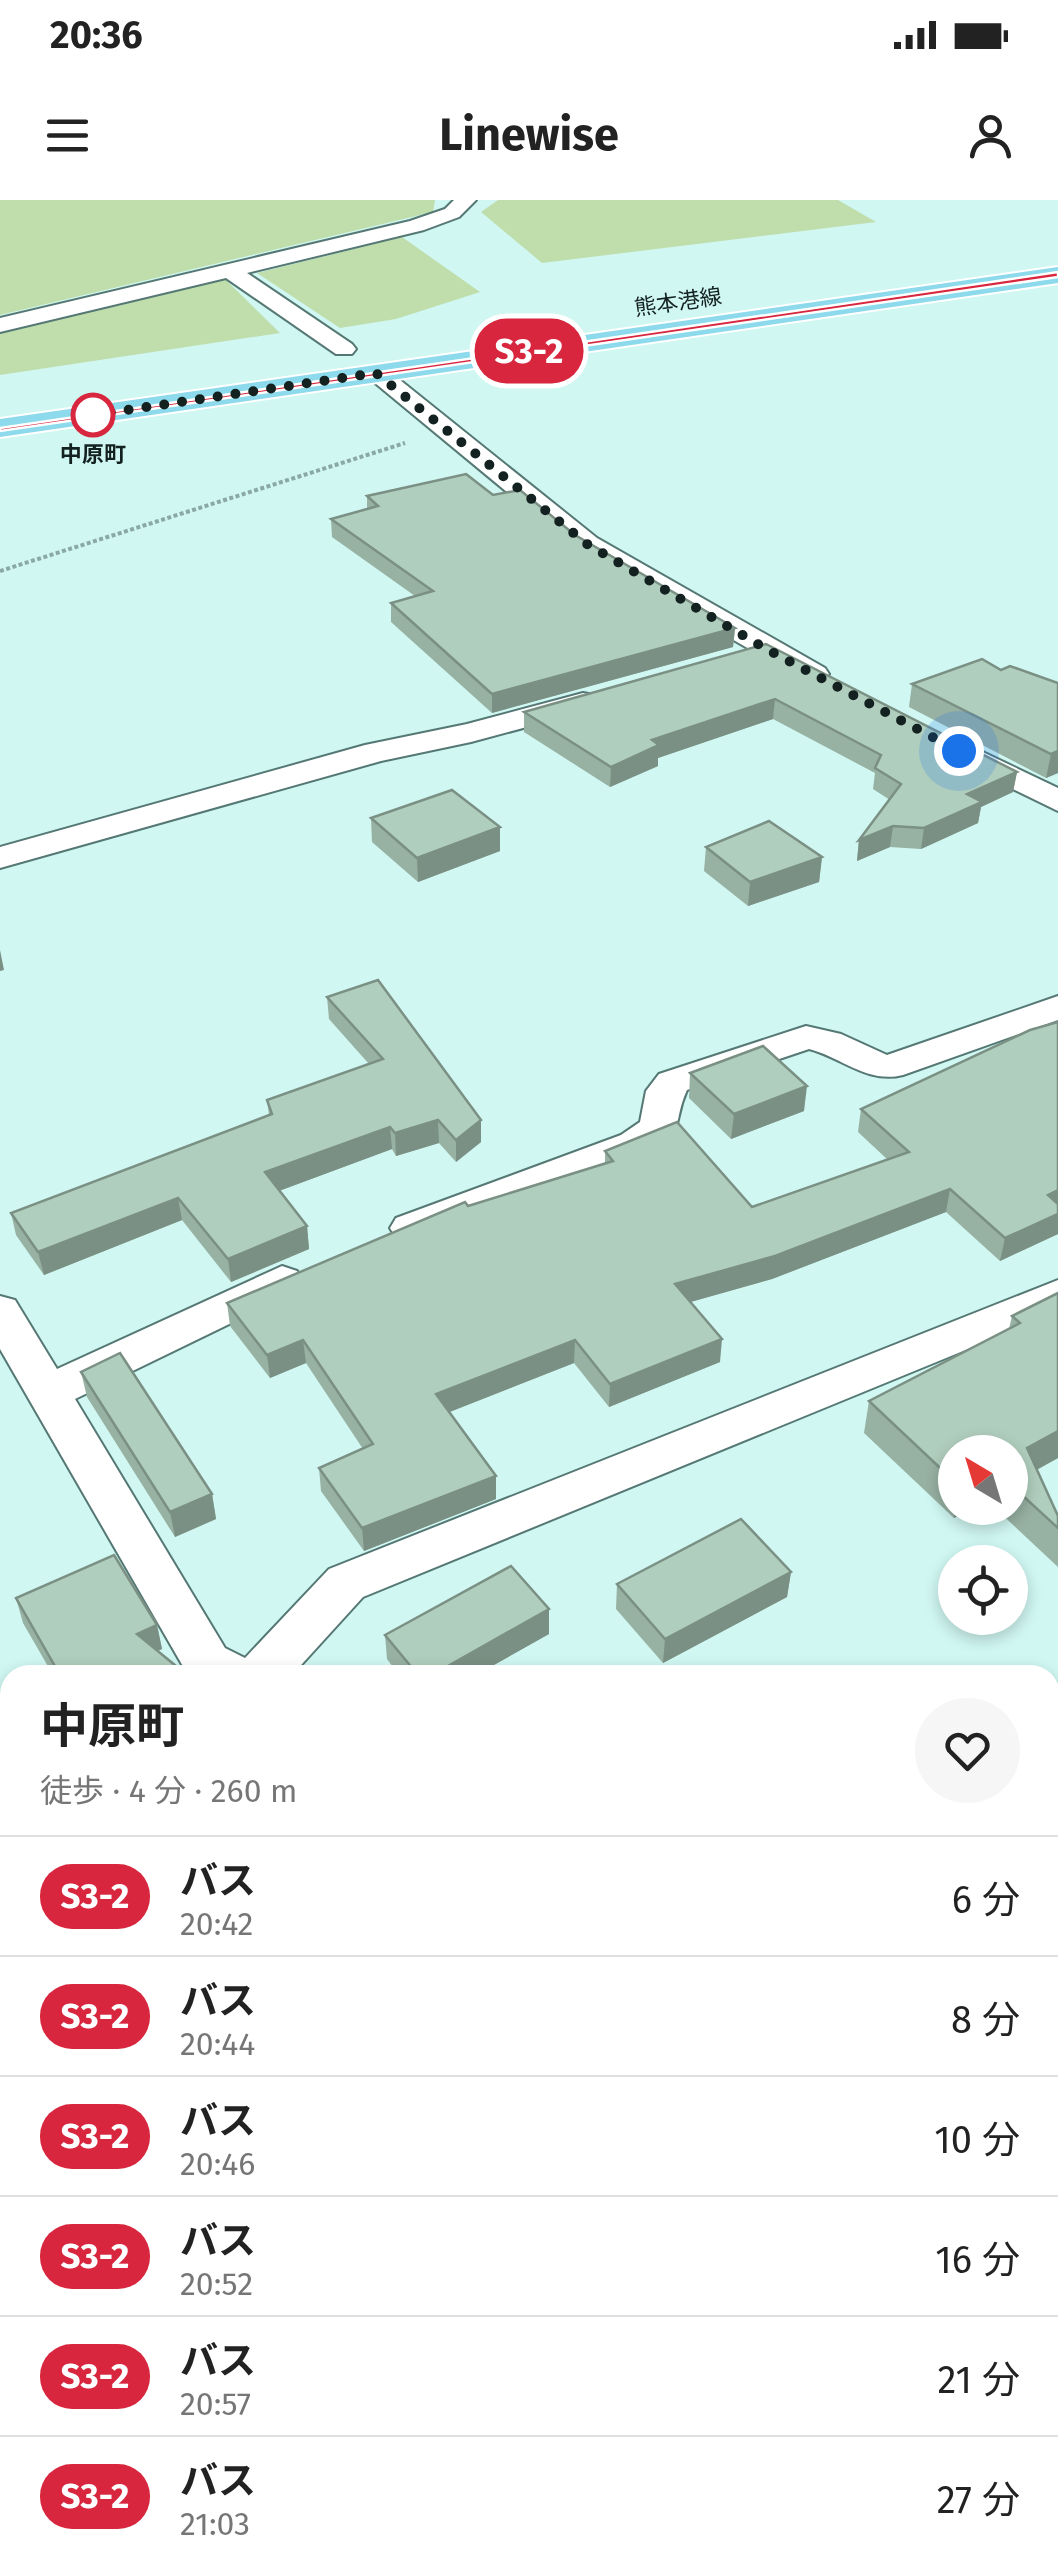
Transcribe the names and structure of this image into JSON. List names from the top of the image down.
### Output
{
  "streets": {
    "main road": ["熊本港線"]
  },
  "places": ["中原町"],
  "lines": ["bus line S3-2"],
  "north": "top left",
  "page": {
    "status": "20:36",
    "header": "Linewise",
    "on_map": "S3-2",
    "heading": ["中原町", "徒歩 · 4 分 · 260 m"],
    "list": [
      {
        "mark": "S3-2",
        "name": "バス",
        "note": "20:42",
        "value": "6 分"
      },
      {
        "mark": "S3-2",
        "name": "バス",
        "note": "20:44",
        "value": "8 分"
      },
      {
        "mark": "S3-2",
        "name": "バス",
        "note": "20:46",
        "value": "10 分"
      },
      {
        "mark": "S3-2",
        "name": "バス",
        "note": "20:52",
        "value": "16 分"
      },
      {
        "mark": "S3-2",
        "name": "バス",
        "note": "20:57",
        "value": "21 分"
      },
      {
        "mark": "S3-2",
        "name": "バス",
        "note": "21:03",
        "value": "27 分"
      }
    ]
  }
}
